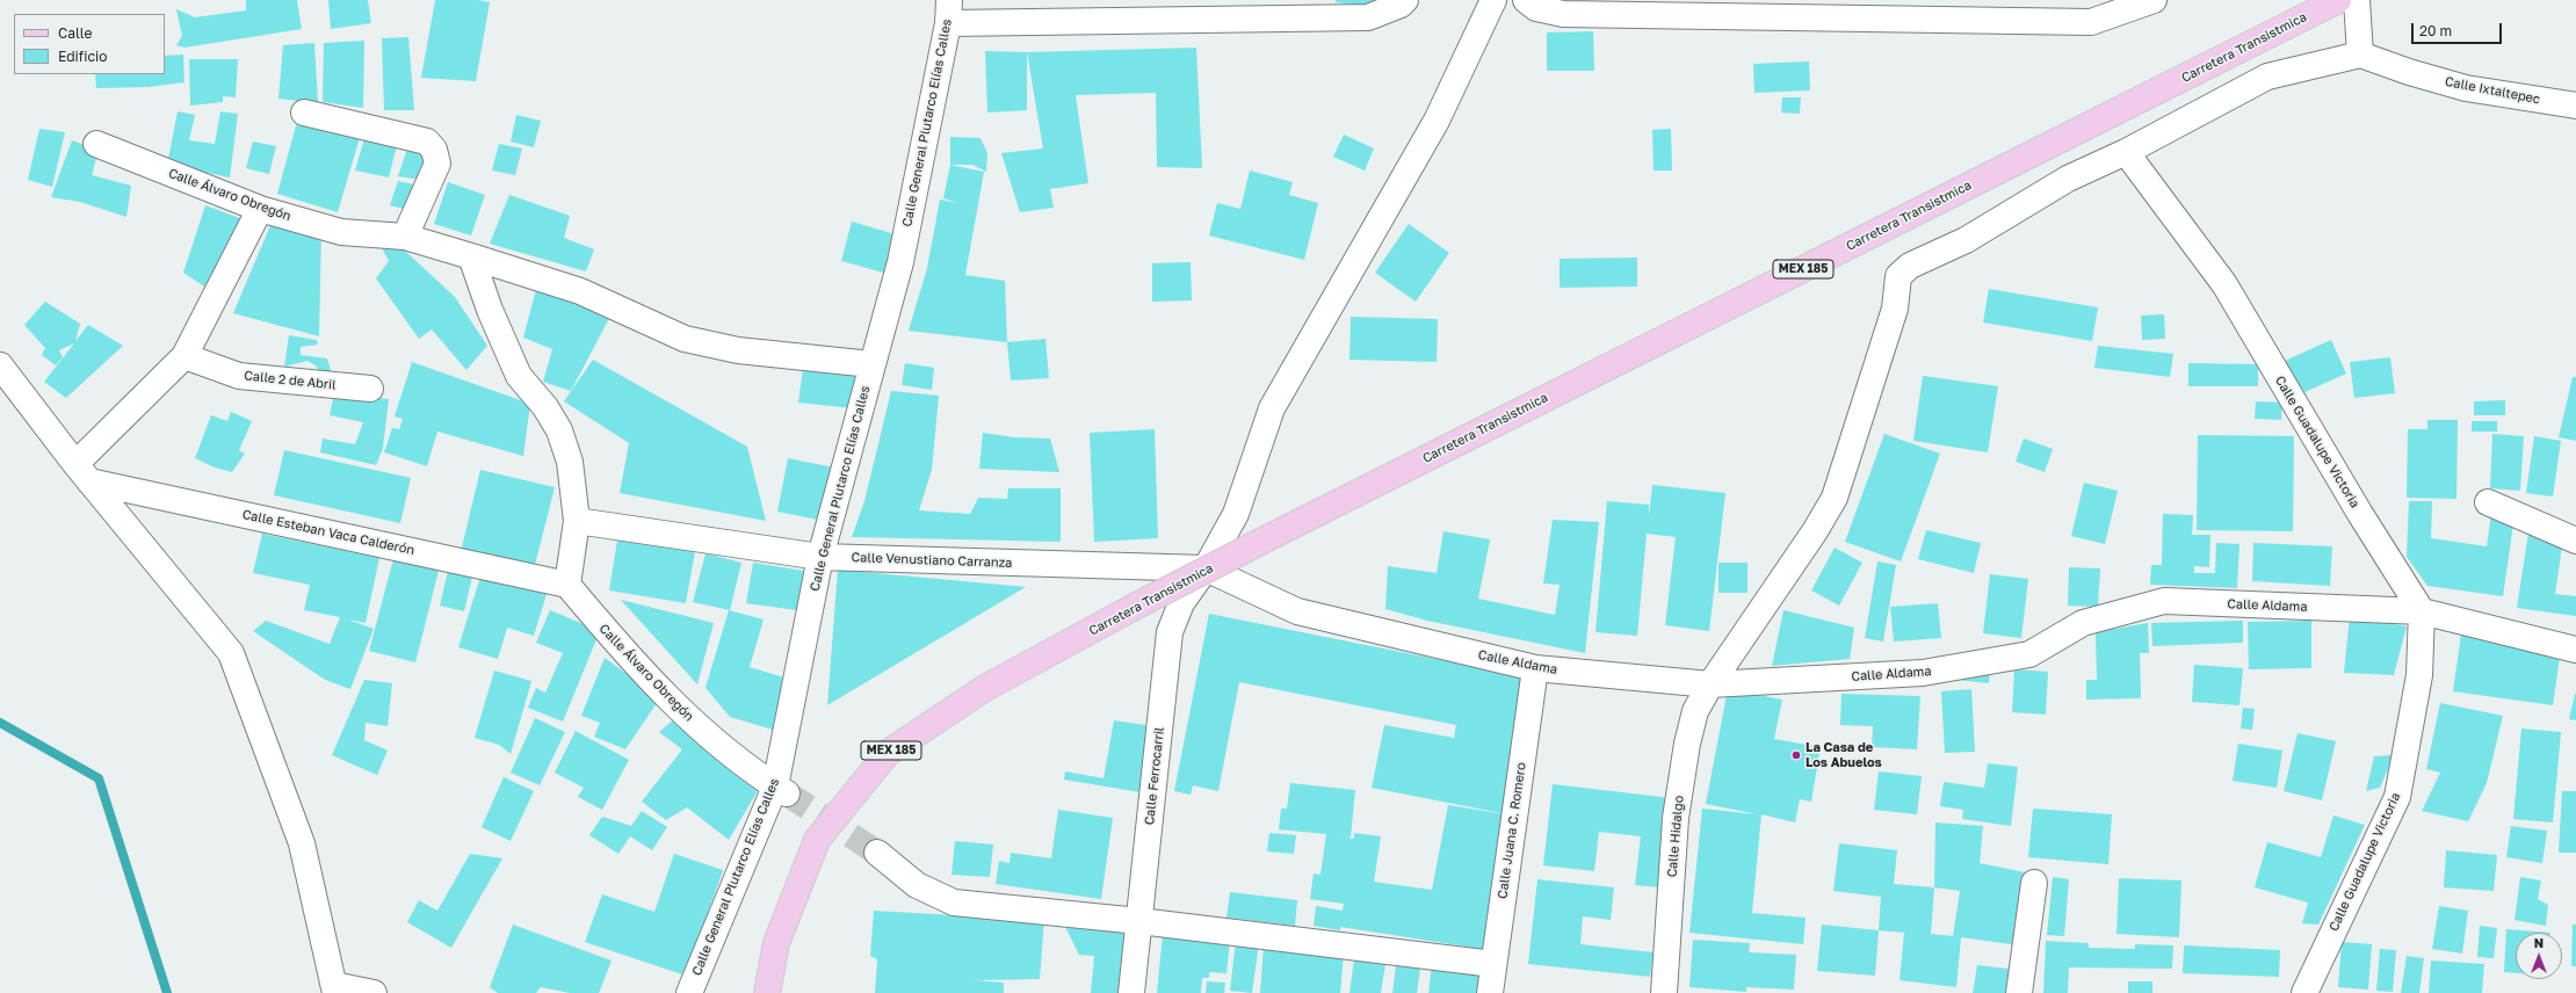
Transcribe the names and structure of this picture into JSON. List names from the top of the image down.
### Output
{
  "streets": {
    "main road": ["Carretera Transistmica", "MEX 185"],
    "street": [
      "Calle Ixtaltepec",
      "Calle General Plutarco Elías Calles",
      "Calle Álvaro Obregón",
      "Calle 2 de Abril",
      "Calle Guadalupe Victoria",
      "Calle Esteban Vaca Calderón",
      "Calle Venustiano Carranza",
      "Calle Aldama",
      "Calle Ferrocarril",
      "Calle Juana C. Romero",
      "Calle Hidalgo"
    ]
  },
  "crossings": [
    ["Calle General Plutarco Elías Calles", "Calle Álvaro Obregón"],
    ["Calle General Plutarco Elías Calles", "Calle Venustiano Carranza"],
    ["Calle Álvaro Obregón", "Calle Esteban Vaca Calderón"],
    ["Calle Guadalupe Victoria", "Calle Aldama"],
    ["Calle Guadalupe Victoria", "Calle Hidalgo"],
    ["Calle Venustiano Carranza", "Calle Aldama"],
    ["Calle Venustiano Carranza", "Calle Ferrocarril"],
    ["Calle Aldama", "Calle Ferrocarril"],
    ["Calle Aldama", "Calle Juana C. Romero"],
    ["Calle Aldama", "Calle Hidalgo"]
  ],
  "places": ["La Casa de Los Abuelos"],
  "legend": ["Calle", "Edificio"],
  "scale_bar": "20 m",
  "north": "top"
}
